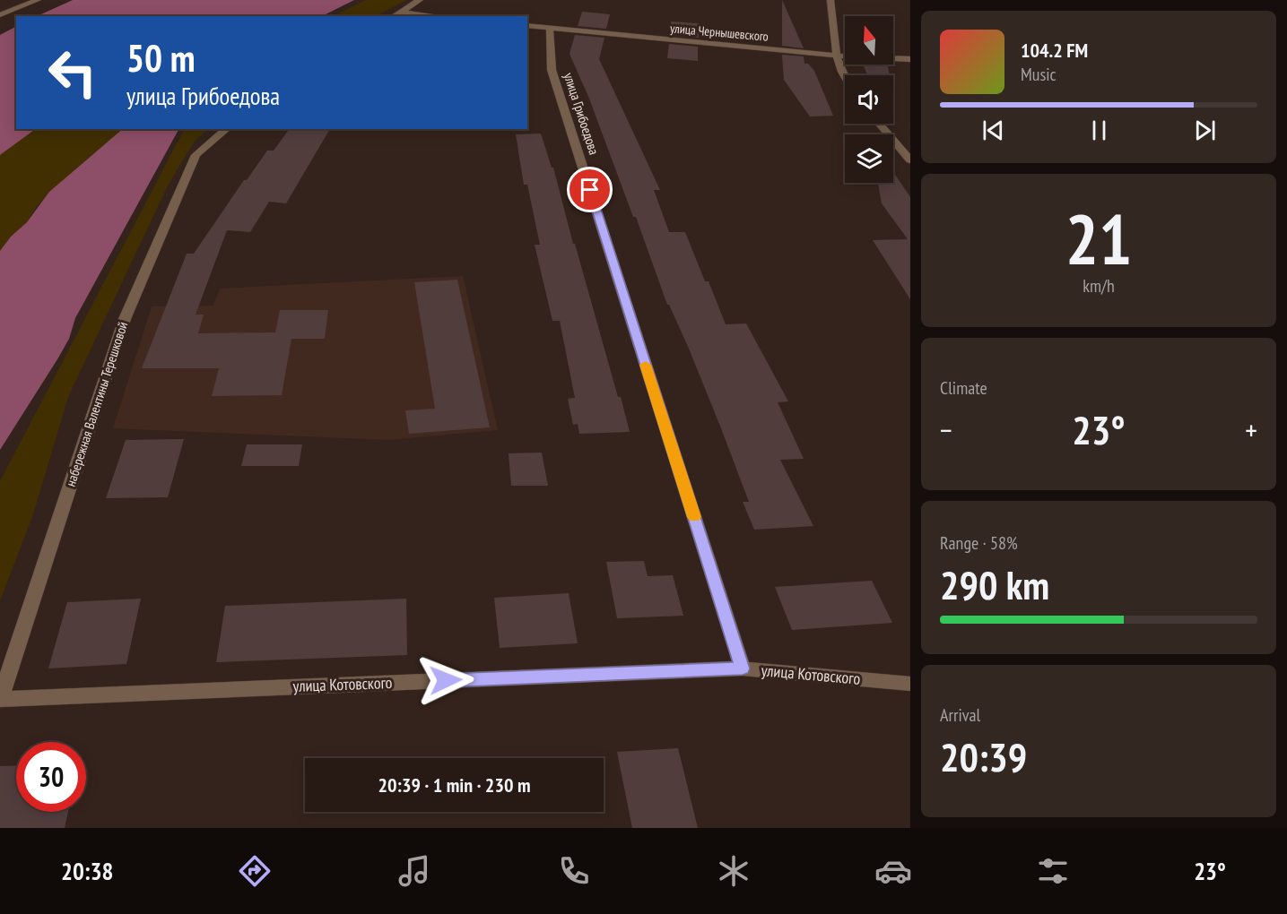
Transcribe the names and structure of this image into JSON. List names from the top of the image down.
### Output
{
  "streets": {
    "street": [
      "улица Чернышевского",
      "улица Грибоедова",
      "набережная Валентины Терешковой",
      "улица Котовского"
    ]
  },
  "crossings": [
    ["улица Чернышевского", "улица Грибоедова"],
    ["улица Грибоедова", "улица Котовского"],
    ["набережная Валентины Терешковой", "улица Котовского"]
  ],
  "north": "top",
  "page": {
    "turn": ["50 m", "улица Грибоедова"],
    "song": ["104.2 FM", "Music"],
    "tile": [
      ["21", "km/h"],
      "Climate",
      ["Range · 58%", "290 km"],
      ["Arrival", "20:39"]
    ],
    "heat": ["−", "23°", "+"],
    "limit": "30",
    "trip": "20:39 · 1 min · 230 m",
    "tabs": ["20:38", "23°"]
  }
}
